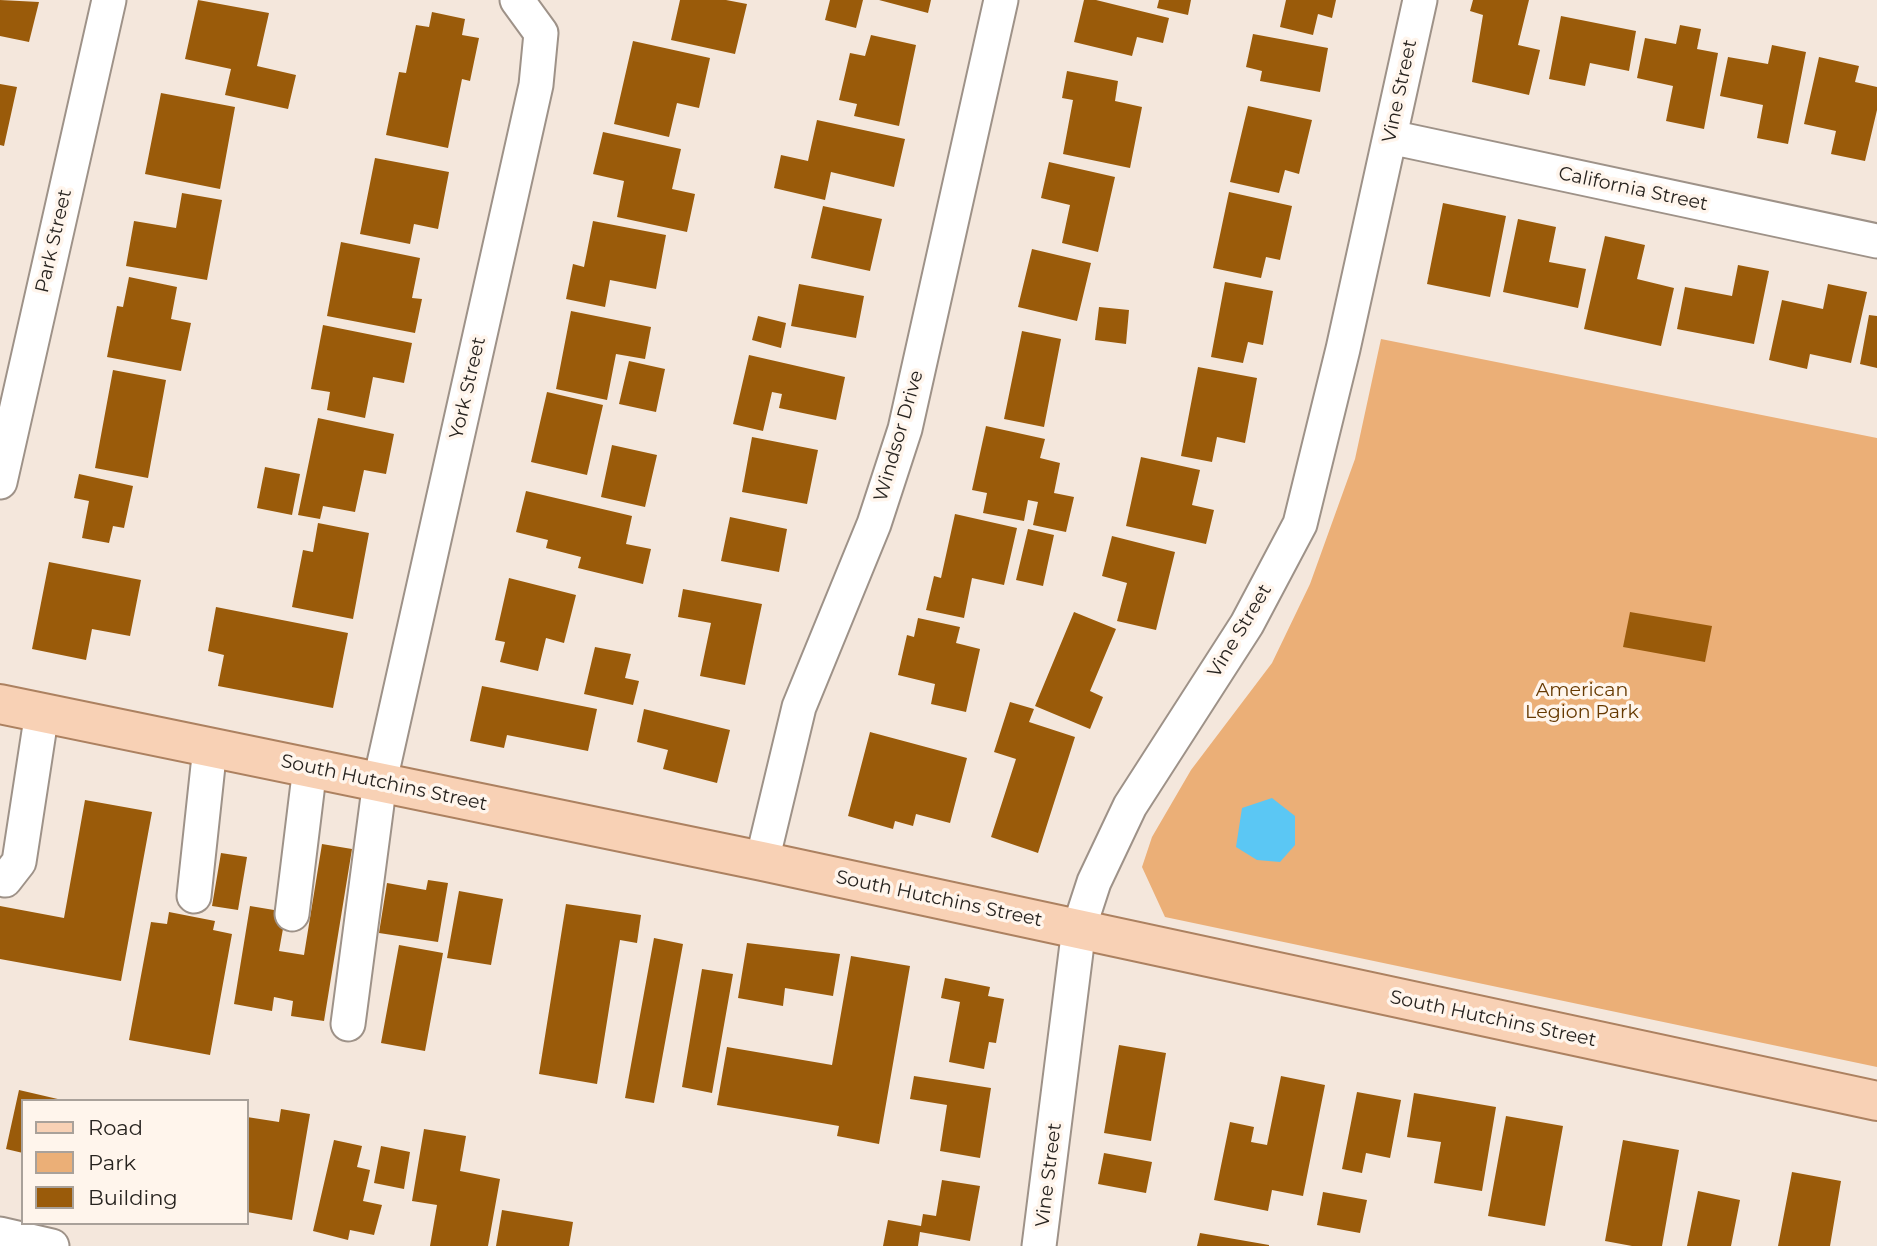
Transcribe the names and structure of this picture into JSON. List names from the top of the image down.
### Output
{
  "streets": {
    "main road": ["South Hutchins Street"],
    "street": [
      "Vine Street",
      "California Street",
      "Park Street",
      "York Street",
      "Windsor Drive"
    ]
  },
  "crossings": [
    ["Vine Street", "California Street"],
    ["Vine Street", "South Hutchins Street"],
    ["York Street", "South Hutchins Street"],
    ["Windsor Drive", "South Hutchins Street"]
  ],
  "parks": ["American Legion Park"],
  "legend": ["Road", "Park", "Building"]
}
